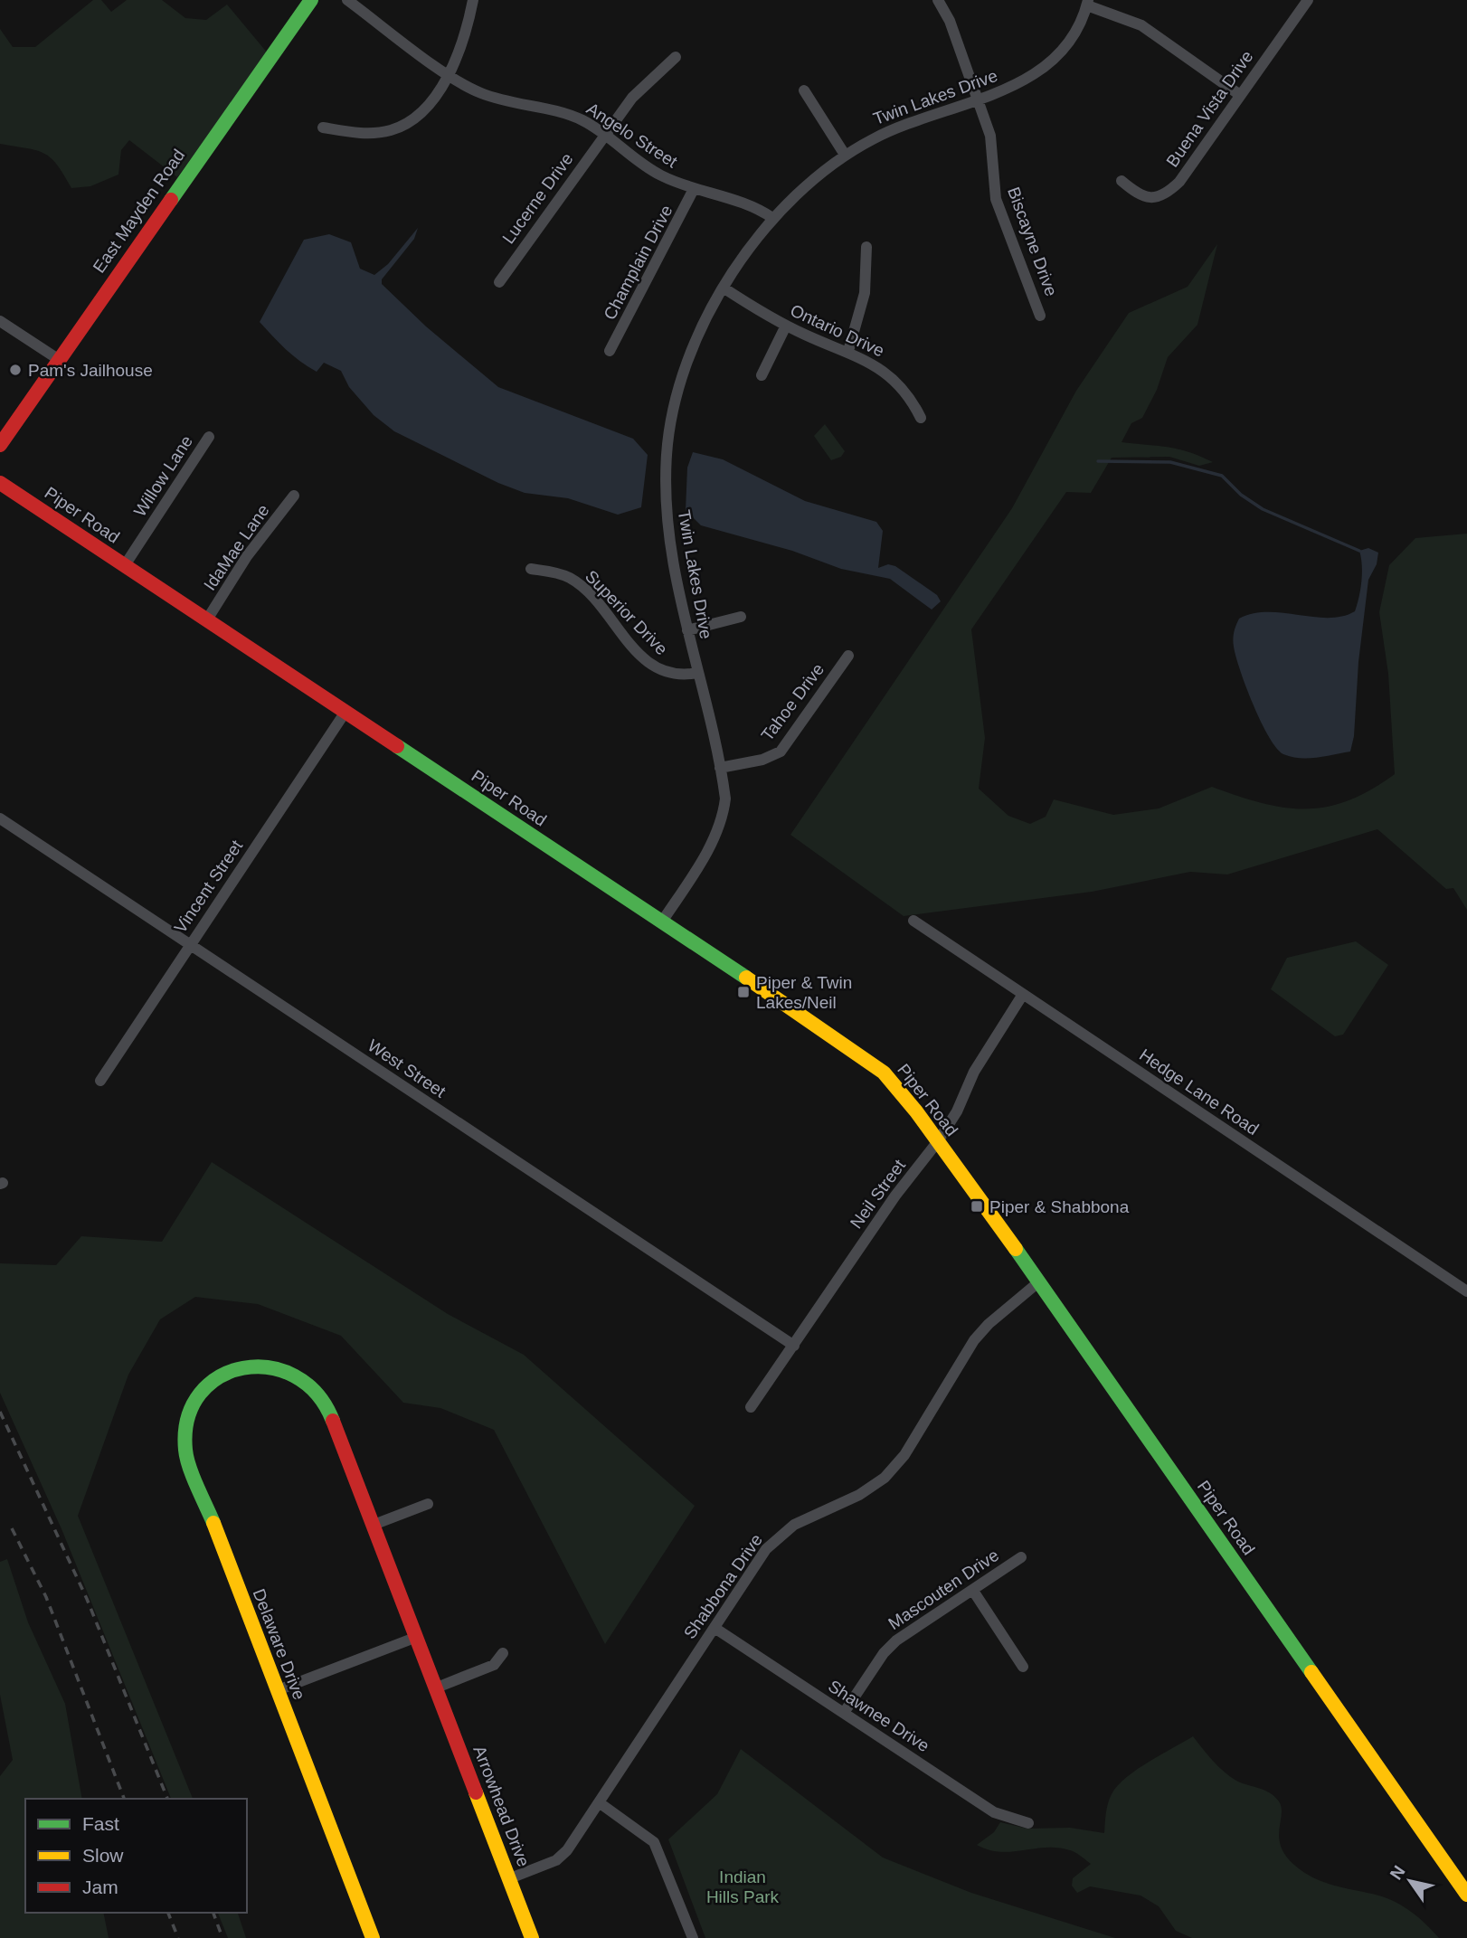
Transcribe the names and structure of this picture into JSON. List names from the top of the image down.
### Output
{
  "streets": {
    "street": [
      "Twin Lakes Drive",
      "Buena Vista Drive",
      "Angelo Street",
      "Lucerne Drive",
      "East Mayden Road",
      "Biscayne Drive",
      "Champlain Drive",
      "Ontario Drive",
      "Willow Lane",
      "Piper Road",
      "IdaMae Lane",
      "Superior Drive",
      "Tahoe Drive",
      "Vincent Street",
      "West Street",
      "Hedge Lane Road",
      "Neil Street",
      "Shabbona Drive",
      "Mascouten Drive",
      "Delaware Drive",
      "Shawnee Drive",
      "Arrowhead Drive"
    ]
  },
  "crossings": [
    ["Twin Lakes Drive", "Angelo Street"],
    ["Twin Lakes Drive", "Biscayne Drive"],
    ["Twin Lakes Drive", "Ontario Drive"],
    ["Twin Lakes Drive", "Piper Road"],
    ["Twin Lakes Drive", "Superior Drive"],
    ["Twin Lakes Drive", "Tahoe Drive"],
    ["Angelo Street", "Lucerne Drive"],
    ["Angelo Street", "Champlain Drive"],
    ["Willow Lane", "Piper Road"],
    ["Piper Road", "IdaMae Lane"],
    ["Piper Road", "Vincent Street"],
    ["Piper Road", "Neil Street"],
    ["Piper Road", "Shabbona Drive"],
    ["Vincent Street", "West Street"],
    ["West Street", "Neil Street"],
    ["Hedge Lane Road", "Neil Street"],
    ["Shabbona Drive", "Shawnee Drive"],
    ["Shabbona Drive", "Arrowhead Drive"],
    ["Mascouten Drive", "Shawnee Drive"],
    ["Delaware Drive", "Arrowhead Drive"]
  ],
  "parks": ["Indian Hills Park"],
  "places": {
    "other": ["Pam's Jailhouse"],
    "transit": ["Piper & Twin Lakes/Neil", "Piper & Shabbona"]
  },
  "legend": ["Fast", "Slow", "Jam"],
  "north": "top left"
}
